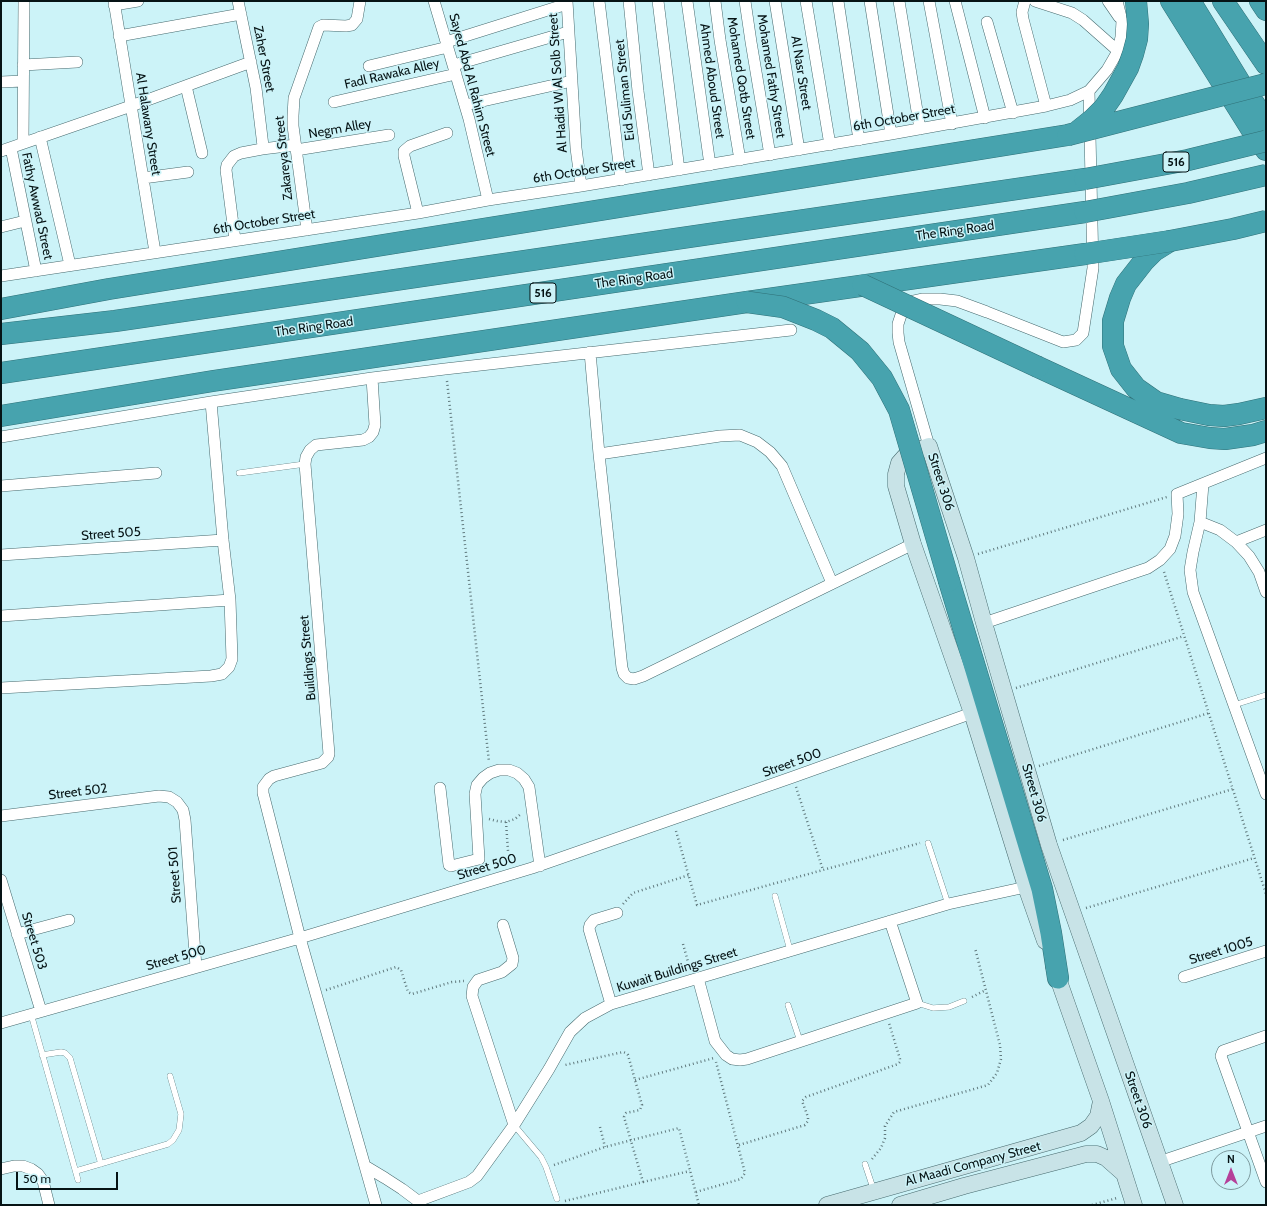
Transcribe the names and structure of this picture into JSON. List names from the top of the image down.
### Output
{
  "streets": {
    "highway": ["516", "The Ring Road"],
    "street": [
      "Zaher Street",
      "Al Nasr Street",
      "Fadl Rawaka Alley",
      "Mohamed Fathy Street",
      "Mohamed Qotb Street",
      "Ahmed Aboud Street",
      "Al Hadid W Al Solb Street",
      "Sayed Abd Al Rahim Street",
      "Eid Suliman Street",
      "6th October Street",
      "Al Halawany Street",
      "Negm Alley",
      "Zakareya Street",
      "Fathy Awwad Street",
      "Street 306",
      "Street 505",
      "Buildings Street",
      "Street 500",
      "Street 502",
      "Street 501",
      "Street 503",
      "Street 1005",
      "Kuwait Buildings Street",
      "Al Maadi Company Street"
    ]
  },
  "crossings": [
    ["Zaher Street", "Negm Alley"],
    ["Al Nasr Street", "6th October Street"],
    ["Fadl Rawaka Alley", "Al Hadid W Al Solb Street"],
    ["Fadl Rawaka Alley", "Sayed Abd Al Rahim Street"],
    ["Mohamed Fathy Street", "6th October Street"],
    ["Mohamed Qotb Street", "6th October Street"],
    ["Ahmed Aboud Street", "6th October Street"],
    ["Al Hadid W Al Solb Street", "6th October Street"],
    ["Sayed Abd Al Rahim Street", "6th October Street"],
    ["Eid Suliman Street", "6th October Street"],
    ["6th October Street", "Al Halawany Street"],
    ["6th October Street", "Zakareya Street"],
    ["6th October Street", "Fathy Awwad Street"],
    ["Negm Alley", "Zakareya Street"],
    ["Street 306", "Street 500"],
    ["Street 306", "Kuwait Buildings Street"],
    ["Street 306", "Al Maadi Company Street"],
    ["Buildings Street", "Street 500"],
    ["Street 500", "Street 501"],
    ["Street 500", "Street 503"],
    ["Street 502", "Street 501"]
  ],
  "scale_bar": "50 m",
  "north": "top"
}
